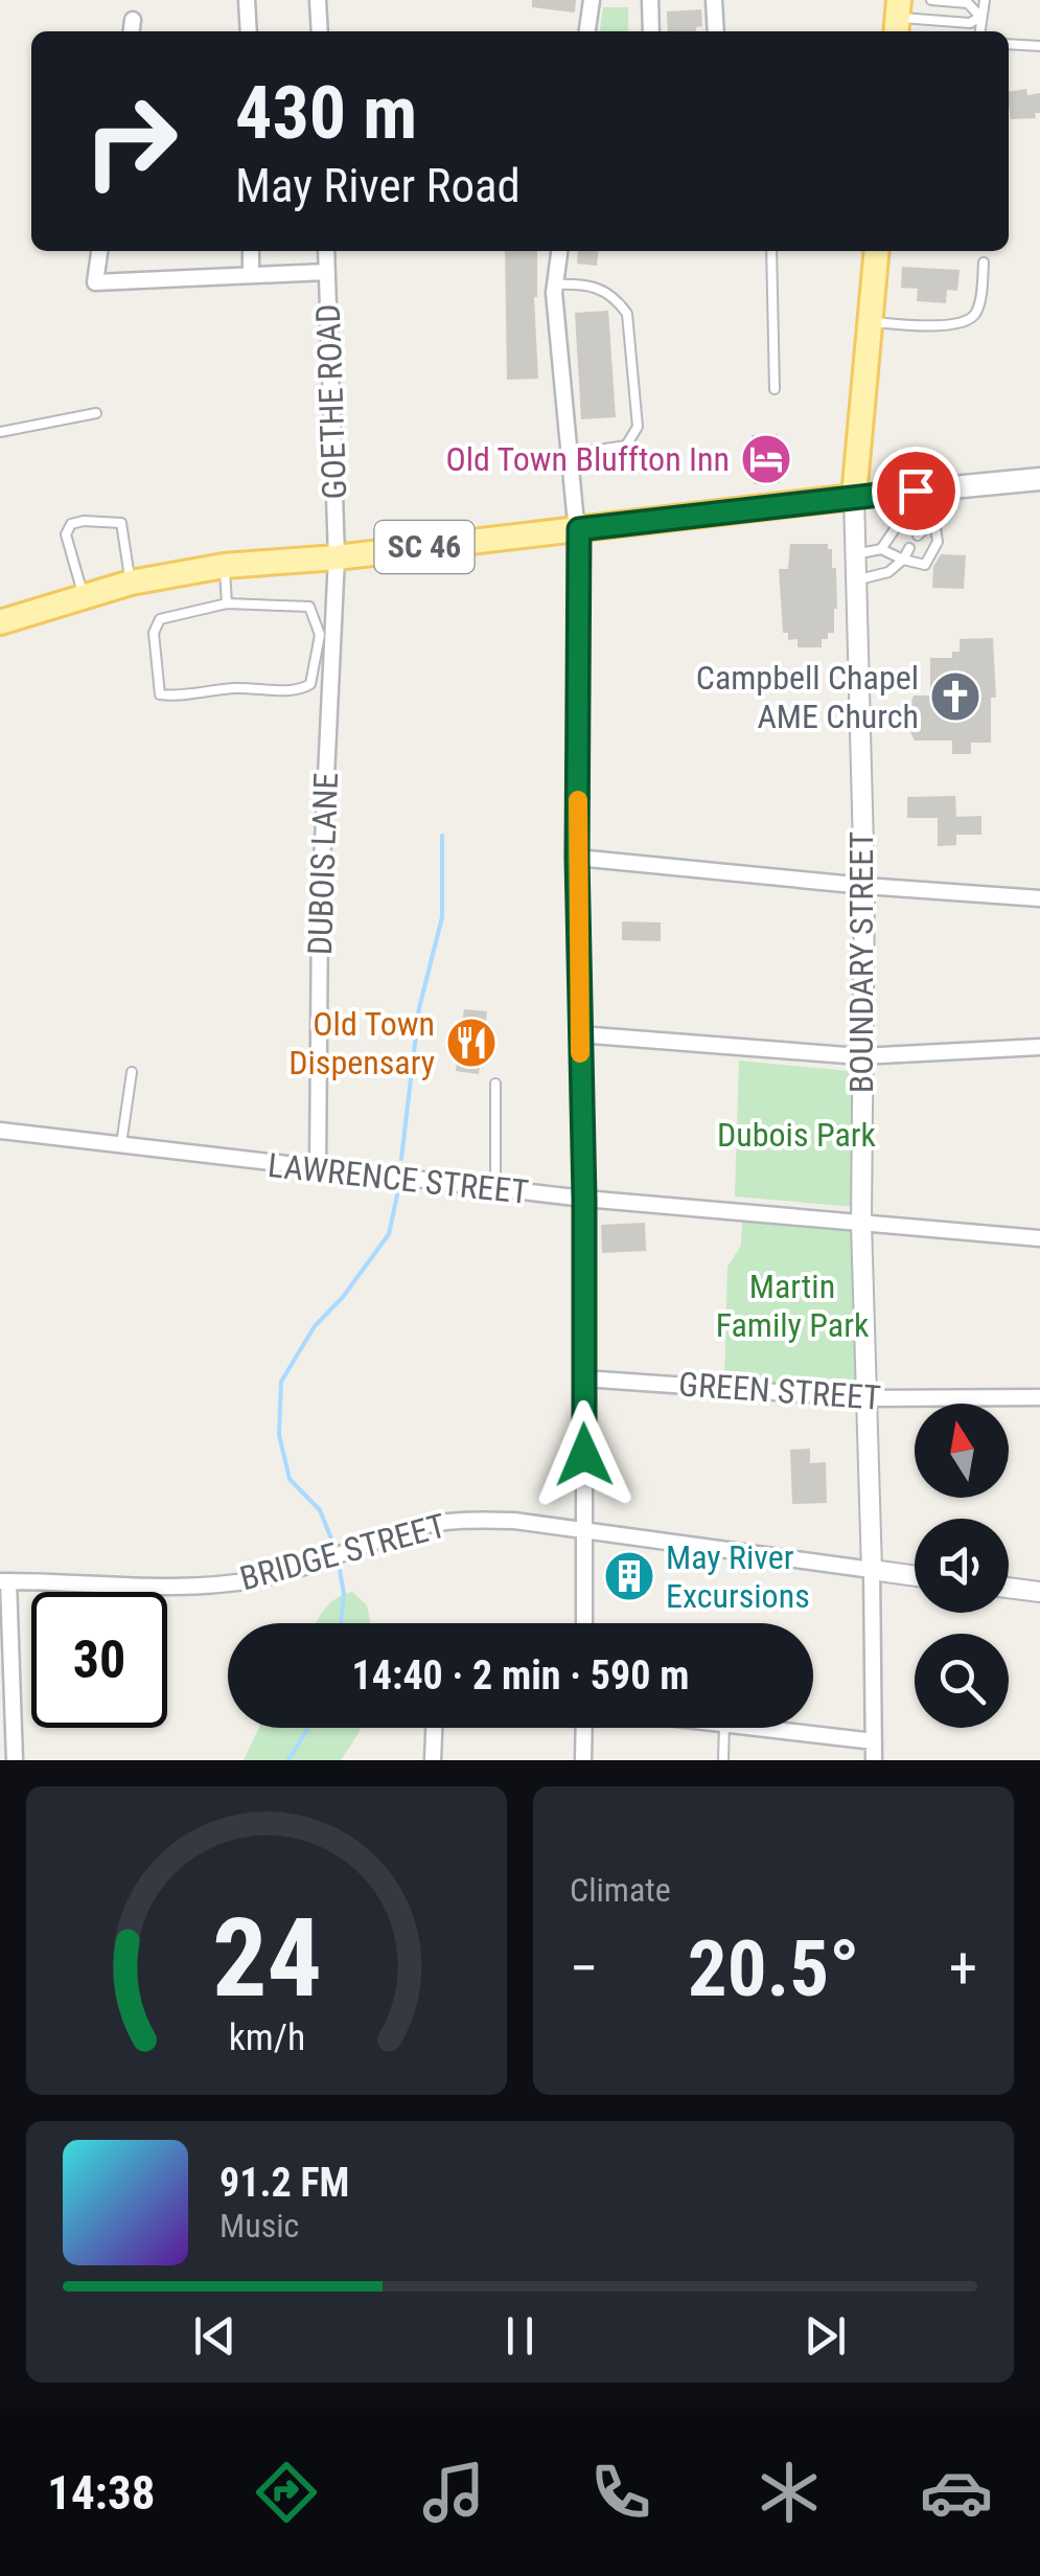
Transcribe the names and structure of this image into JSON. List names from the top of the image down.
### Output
{
  "streets": {
    "main road": ["SC 46"],
    "street": [
      "GOETHE ROAD",
      "DUBOIS LANE",
      "BOUNDARY STREET",
      "LAWRENCE STREET",
      "GREEN STREET",
      "BRIDGE STREET"
    ]
  },
  "crossings": [
    ["GOETHE ROAD", "SC 46"],
    ["GOETHE ROAD", "DUBOIS LANE"],
    ["SC 46", "DUBOIS LANE"],
    ["SC 46", "BOUNDARY STREET"],
    ["DUBOIS LANE", "LAWRENCE STREET"],
    ["BOUNDARY STREET", "LAWRENCE STREET"],
    ["BOUNDARY STREET", "GREEN STREET"],
    ["BOUNDARY STREET", "BRIDGE STREET"]
  ],
  "parks": ["Dubois Park", "Martin Family Park"],
  "places": {
    "hotel": ["Old Town Bluffton Inn"],
    "church": ["Campbell Chapel AME Church"],
    "restaurant": ["Old Town Dispensary"],
    "building": ["May River Excursions"]
  },
  "north": "top",
  "page": {
    "turn": ["430 m", "May River Road"],
    "limit": "30",
    "trip": "14:40 · 2 min · 590 m",
    "tile": "Climate",
    "heat": ["−", "20.5°", "+"],
    "song": ["91.2 FM", "Music"],
    "tabs": "14:38",
    "gauge": ["24", "km/h"]
  }
}
